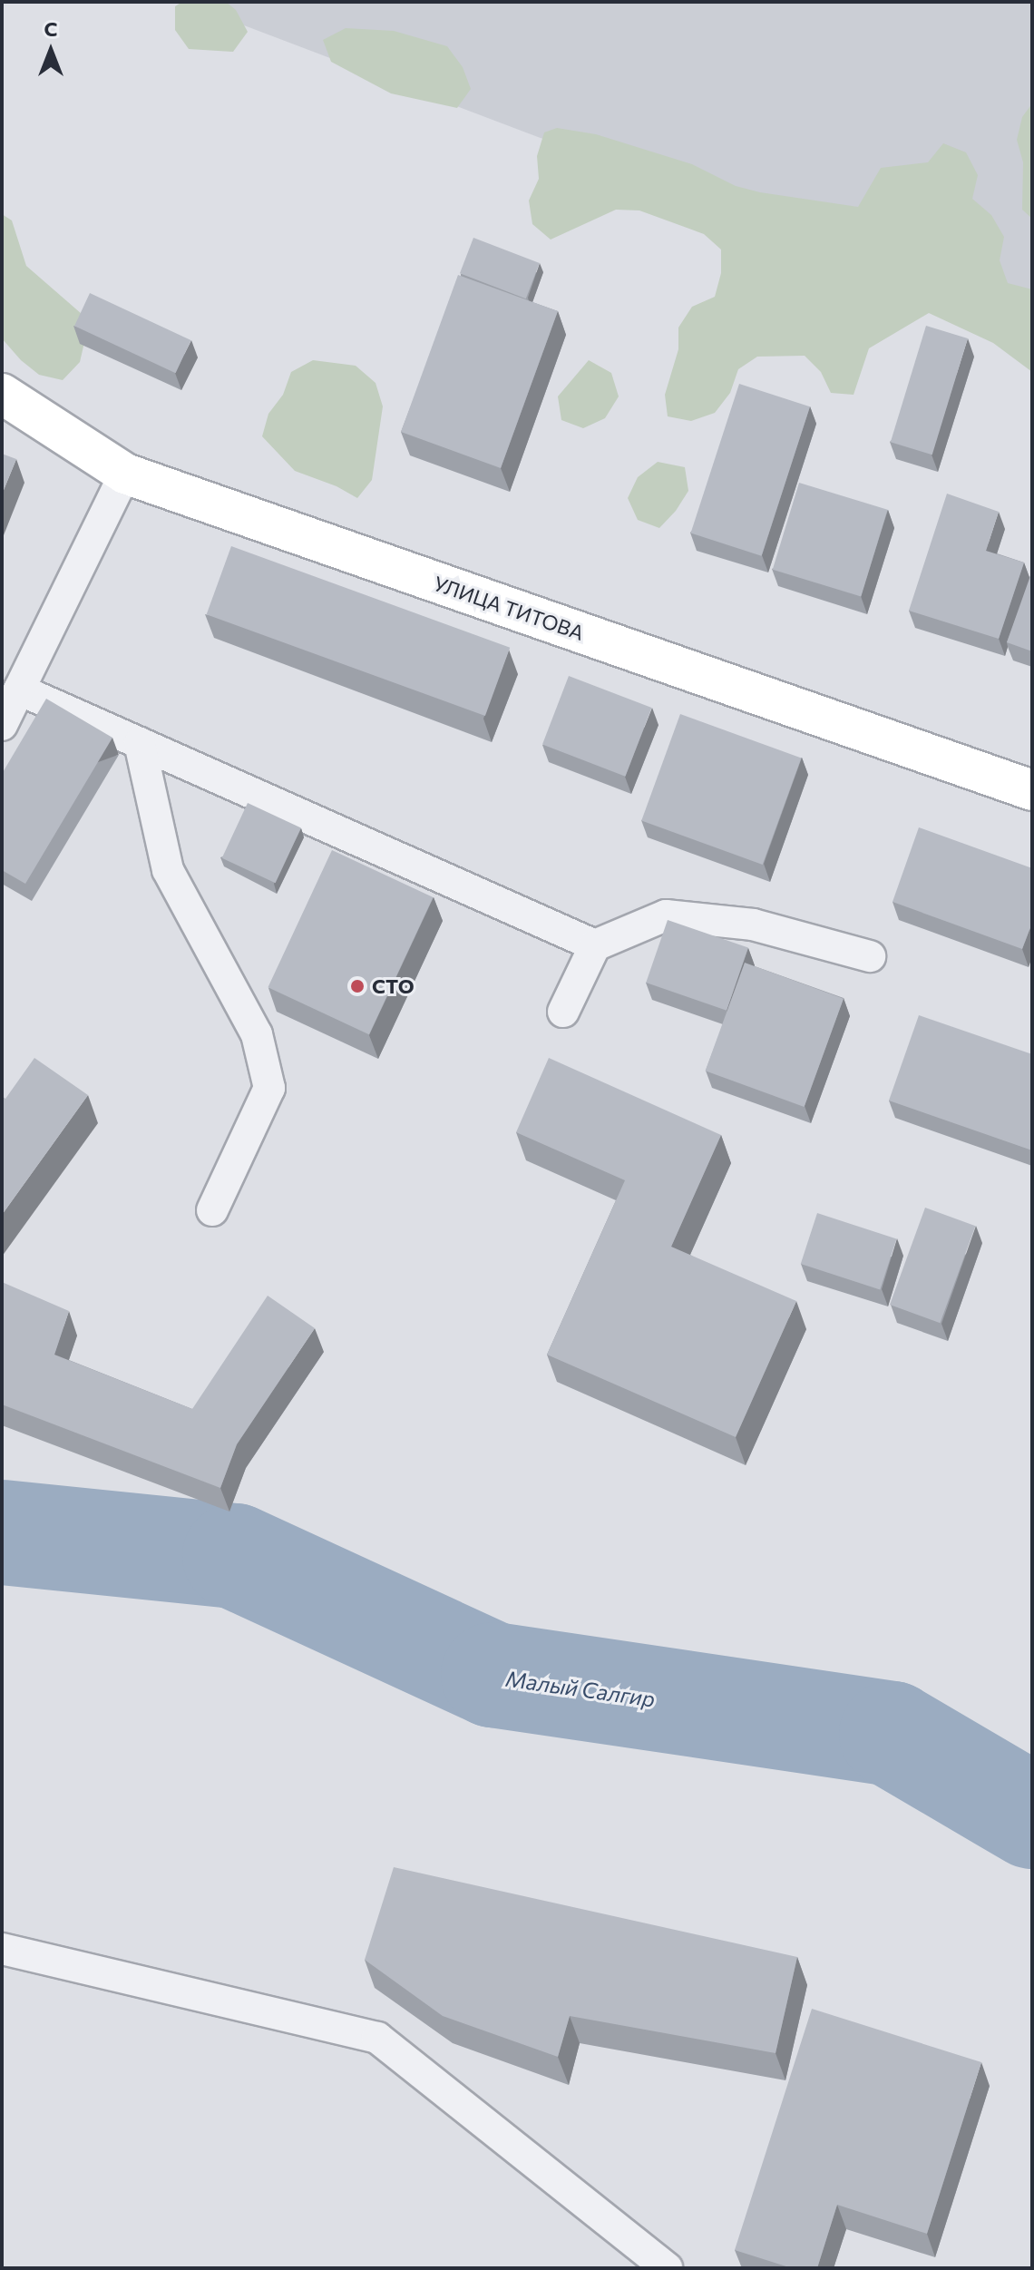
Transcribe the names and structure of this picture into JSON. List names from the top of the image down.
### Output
{
  "streets": {
    "main road": ["УЛИЦА ТИТОВА"]
  },
  "water": ["Малый Салгир"],
  "places": ["СТО"],
  "north": "top"
}
